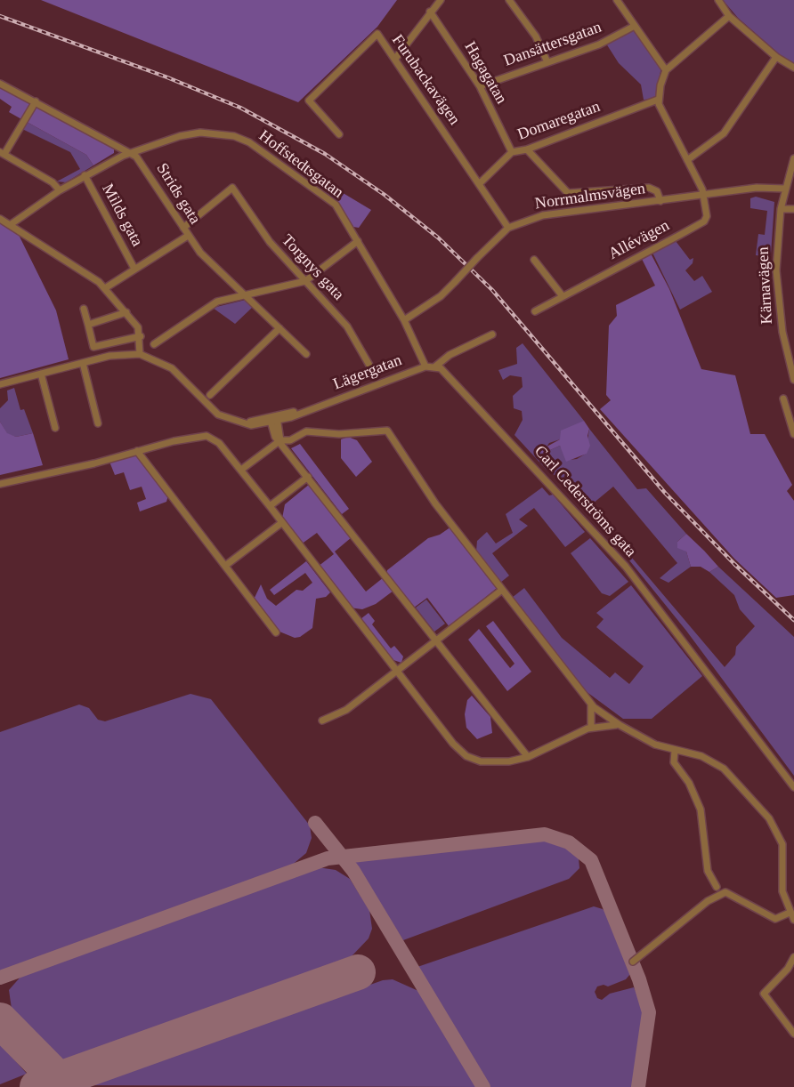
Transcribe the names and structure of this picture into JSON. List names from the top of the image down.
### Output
{
  "streets": {
    "street": [
      "Dansättersgatan",
      "Hagagatan",
      "Furubackavägen",
      "Domaregatan",
      "Hoffstedtsgatan",
      "Strids gata",
      "Norrmalmsvägen",
      "Milds gata",
      "Allévägen",
      "Torgnys gata",
      "Kärnavägen",
      "Lägergatan",
      "Carl Cederströms gata"
    ]
  },
  "crossings": [
    ["Dansättersgatan", "Hagagatan"],
    ["Hagagatan", "Domaregatan"],
    ["Furubackavägen", "Domaregatan"],
    ["Furubackavägen", "Norrmalmsvägen"],
    ["Hoffstedtsgatan", "Strids gata"],
    ["Hoffstedtsgatan", "Milds gata"],
    ["Strids gata", "Torgnys gata"],
    ["Norrmalmsvägen", "Allévägen"],
    ["Norrmalmsvägen", "Kärnavägen"]
  ]
}
